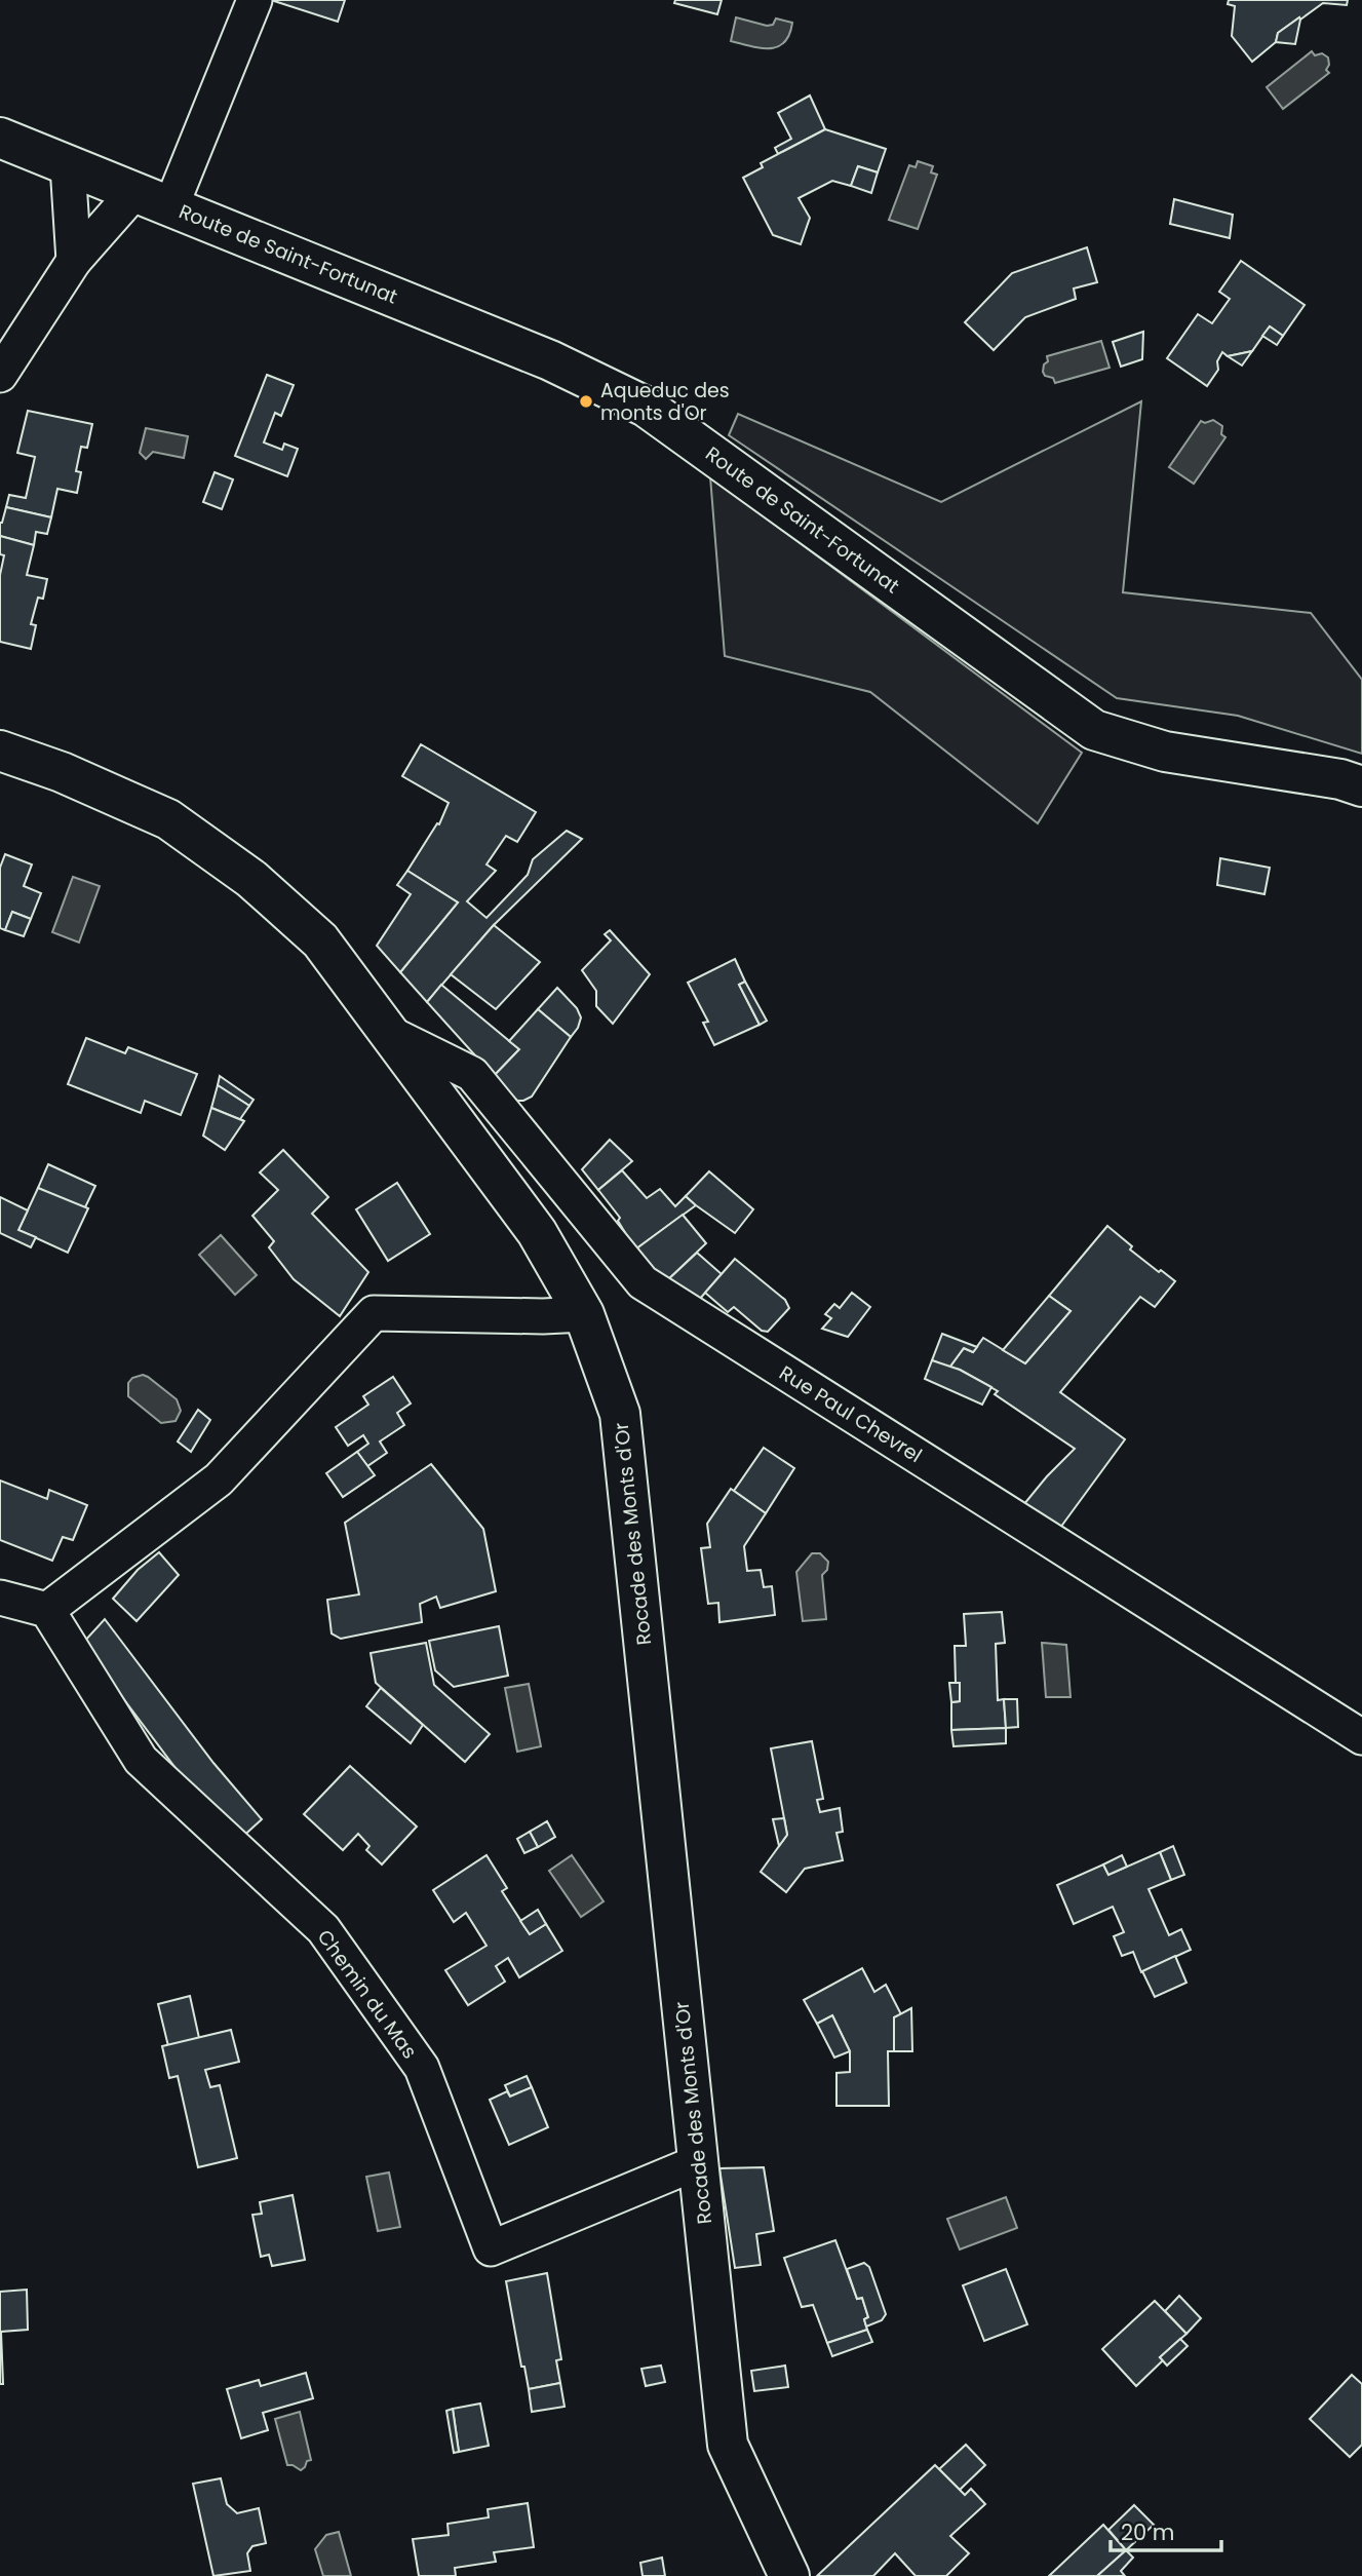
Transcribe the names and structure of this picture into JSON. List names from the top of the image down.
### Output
{
  "streets": {
    "street": [
      "Route de Saint-Fortunat",
      "Rue Paul Chevrel",
      "Rocade des Monts d'Or",
      "Chemin du Mas"
    ]
  },
  "crossings": [
    ["Rue Paul Chevrel", "Rocade des Monts d'Or"],
    ["Rocade des Monts d'Or", "Chemin du Mas"]
  ],
  "places": ["Aqueduc des monts d'Or"],
  "scale_bar": "20 m"
}
